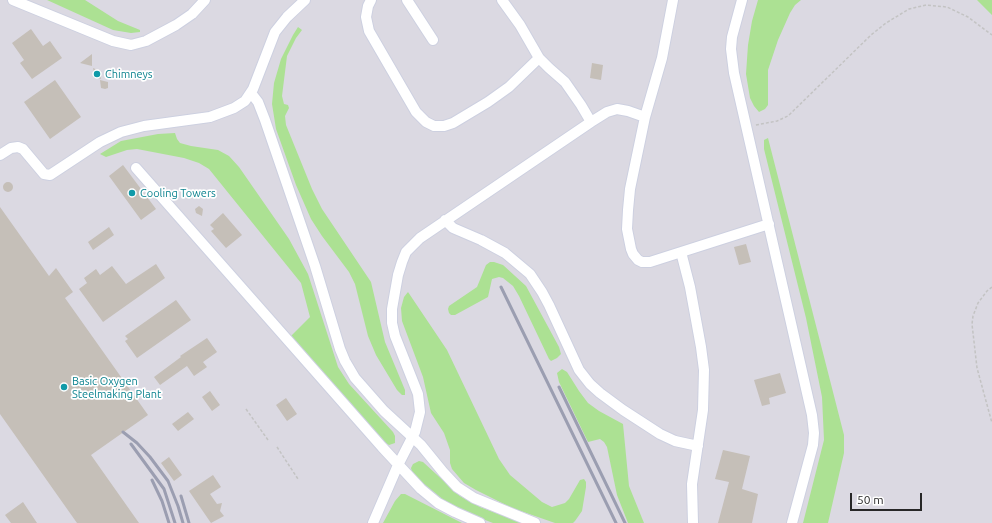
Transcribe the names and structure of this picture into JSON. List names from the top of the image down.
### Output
{
  "places": ["Chimneys", "Cooling Towers", "Basic Oxygen Steelmaking Plant"],
  "scale_bar": "50 m"
}
